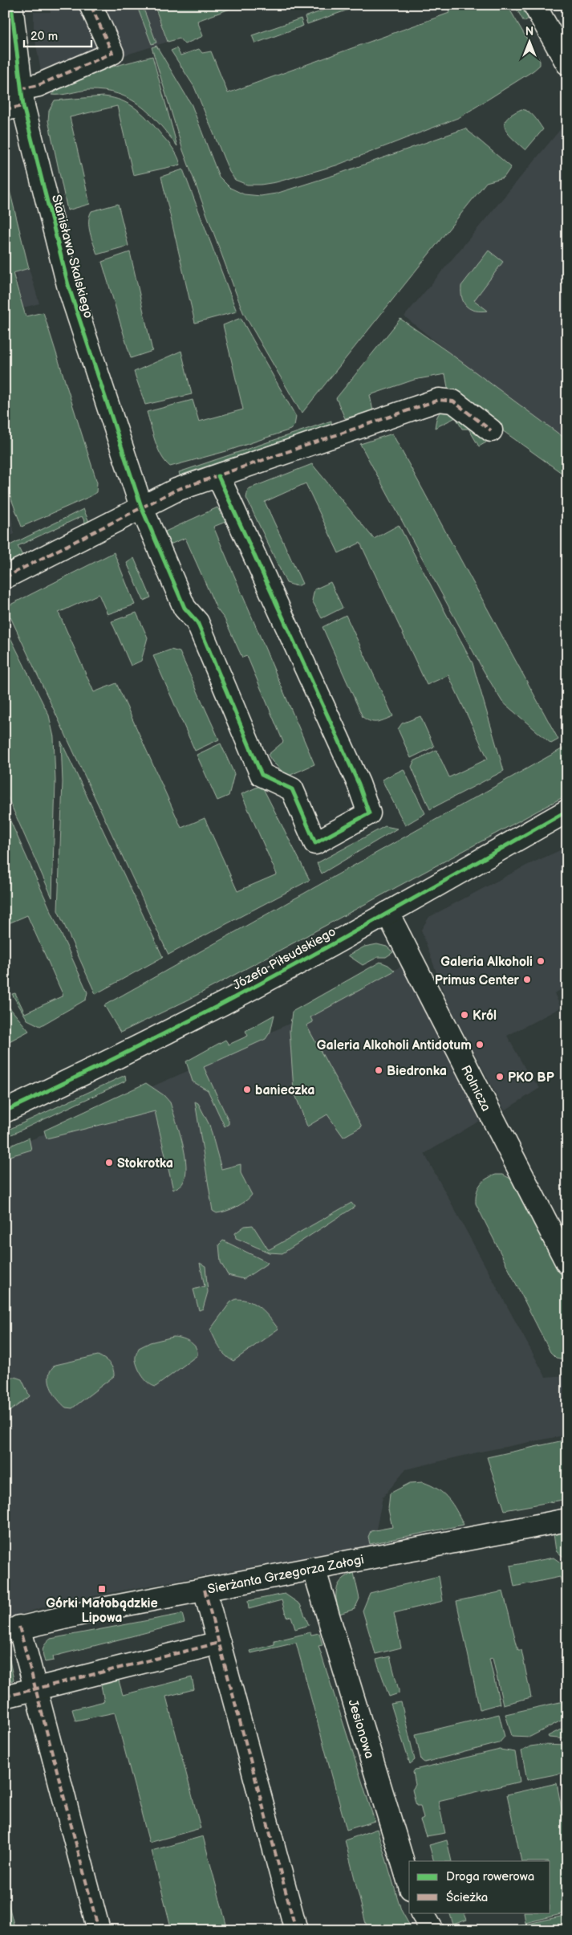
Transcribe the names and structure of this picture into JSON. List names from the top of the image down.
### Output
{
  "streets": {
    "street": [
      "Stanisława Skalskiego",
      "Józefa Piłsudskiego",
      "Rolnicza",
      "Sierżanta Grzegorza Załogi",
      "Jesionowa"
    ]
  },
  "crossings": [
    ["Józefa Piłsudskiego", "Rolnicza"],
    ["Sierżanta Grzegorza Załogi", "Jesionowa"]
  ],
  "places": {
    "other": [
      "Galeria Alkoholi",
      "Primus Center",
      "Król",
      "Galeria Alkoholi Antidotum",
      "Biedronka",
      "PKO BP",
      "banieczka",
      "Stokrotka"
    ],
    "transit": ["Górki Małobądzkie Lipowa"]
  },
  "legend": ["Droga rowerowa", "Ścieżka"],
  "scale_bar": "20 m",
  "north": "top"
}
